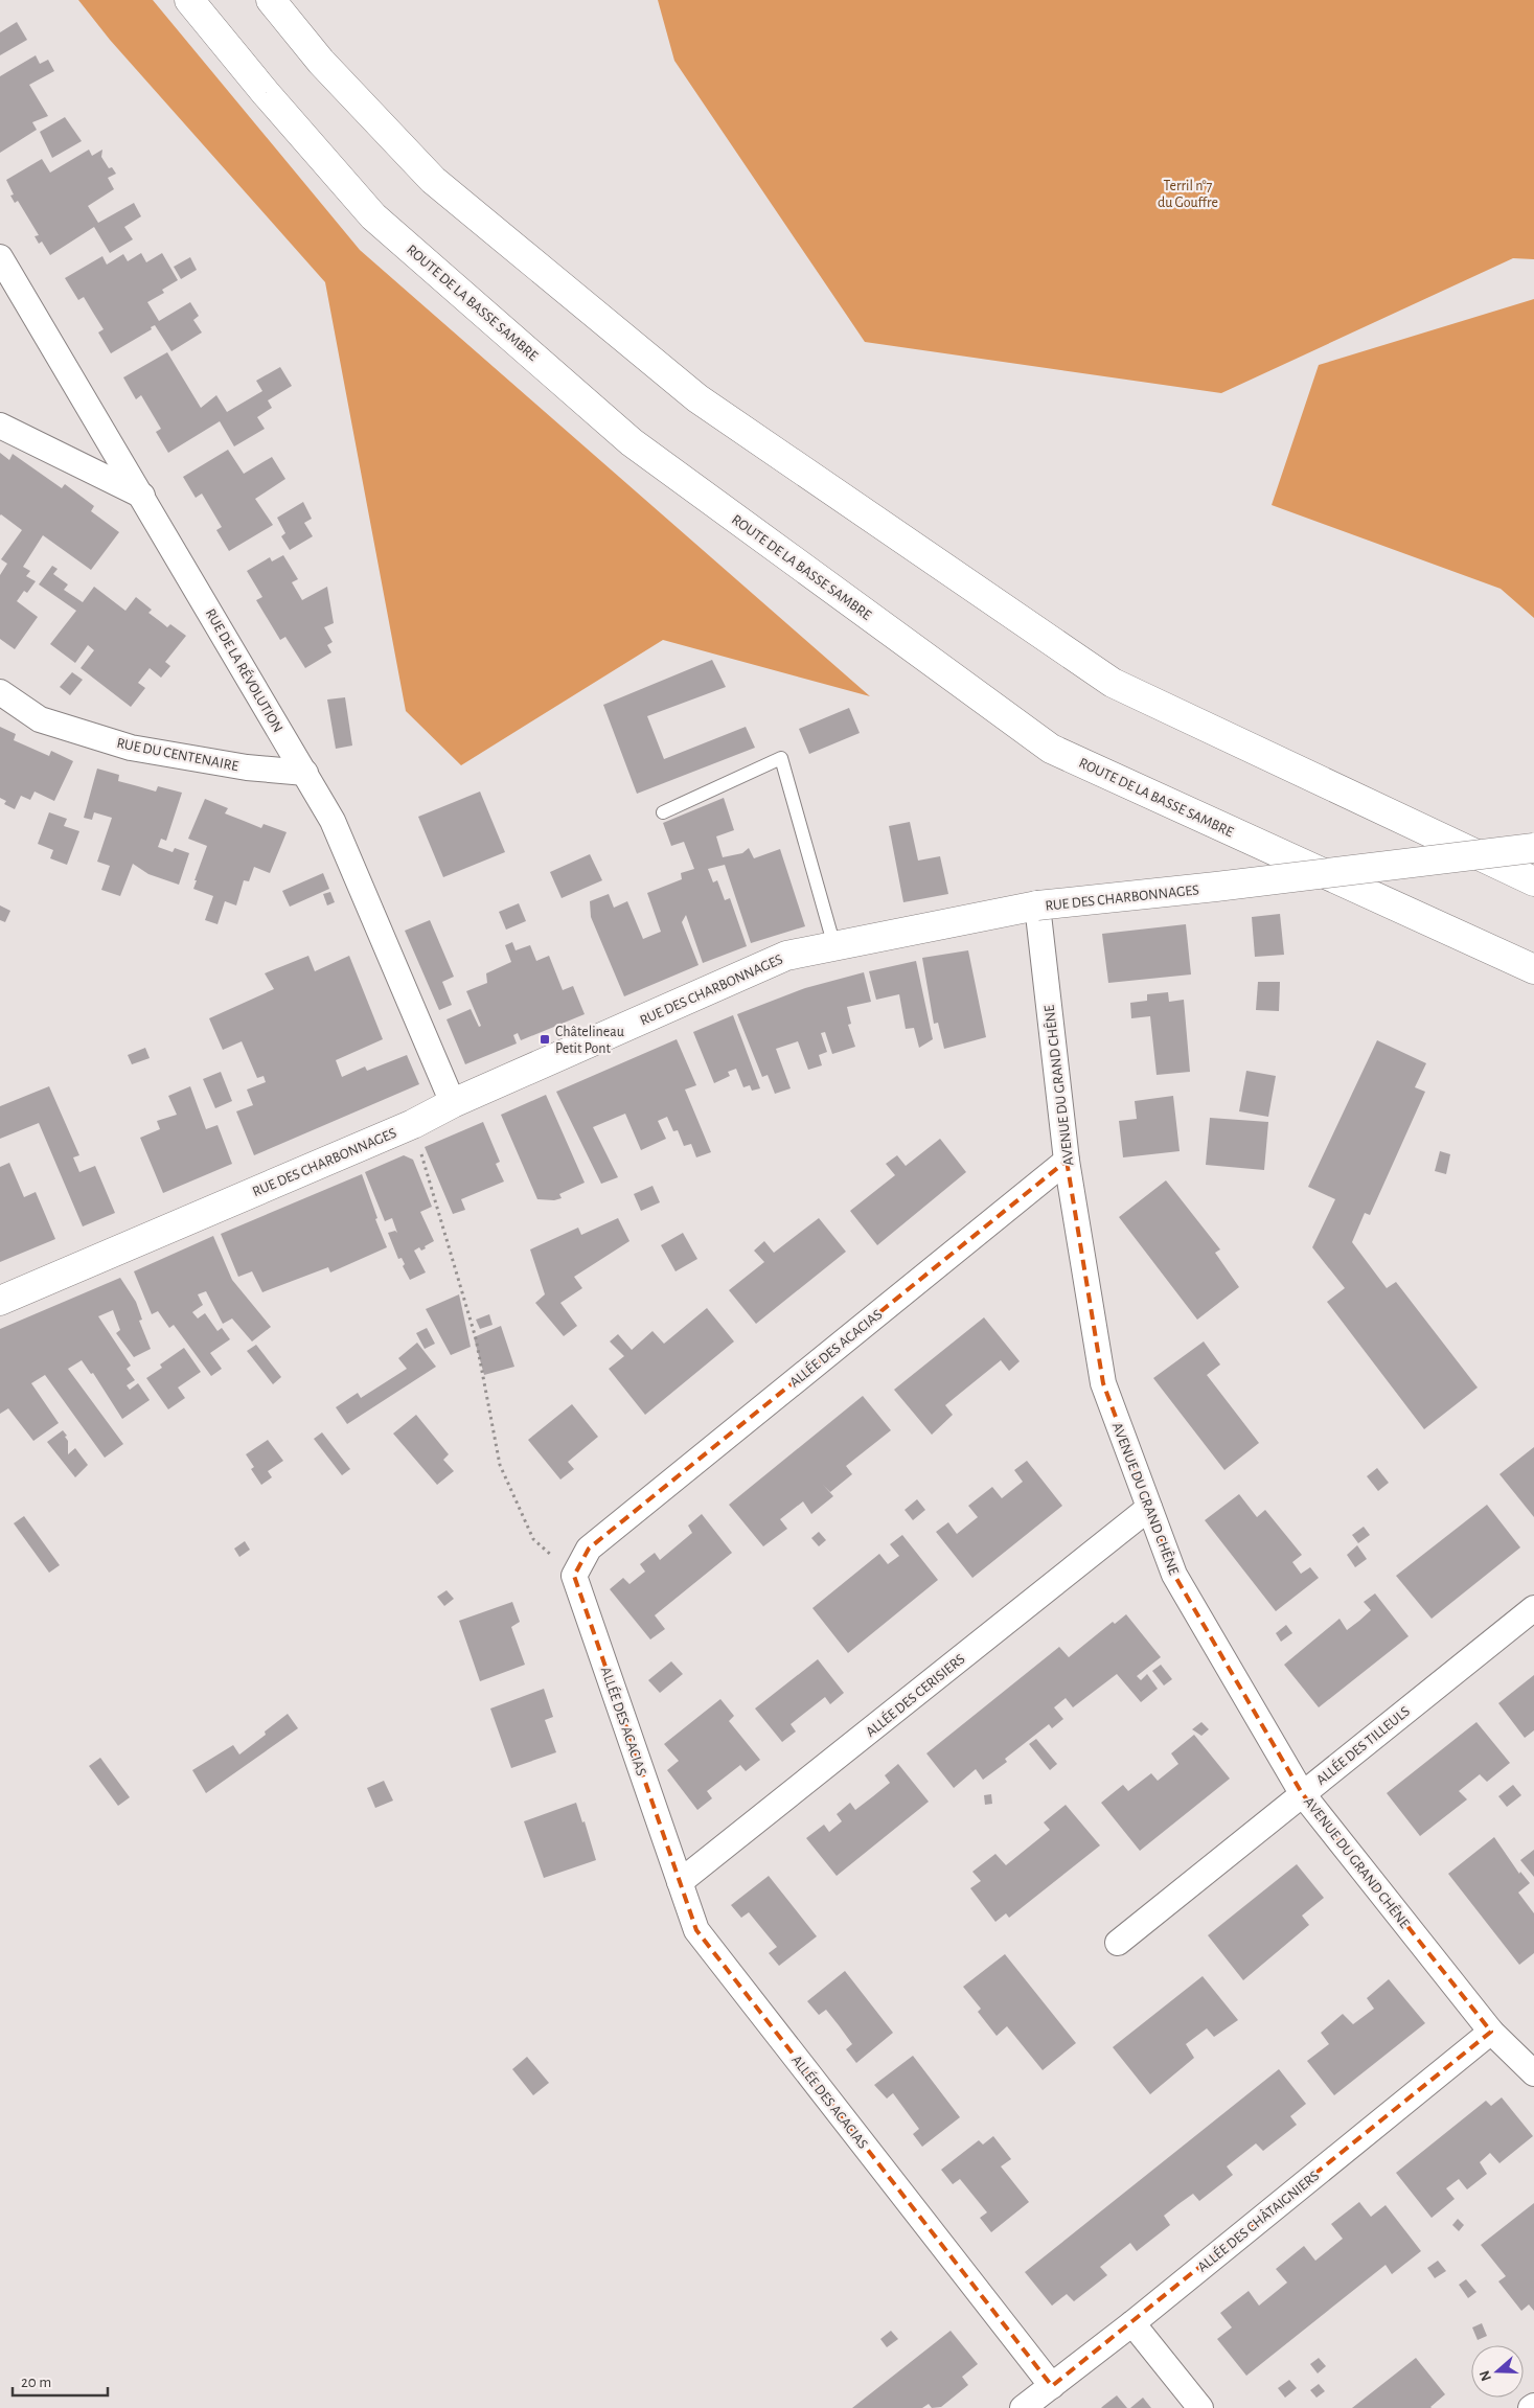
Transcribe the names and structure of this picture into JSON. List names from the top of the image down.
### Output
{
  "streets": {
    "main road": ["ROUTE DE LA BASSE SAMBRE", "RUE DES CHARBONNAGES"],
    "street": [
      "RUE DE LA RÉVOLUTION",
      "RUE DU CENTENAIRE",
      "AVENUE DU GRAND CHÊNE",
      "ALLÉE DES ACACIAS",
      "ALLÉE DES CERISIERS",
      "ALLÉE DES TILLEULS",
      "ALLÉE DES CHÂTAIGNIERS"
    ]
  },
  "crossings": [
    ["RUE DE LA RÉVOLUTION", "RUE DU CENTENAIRE"],
    ["RUE DE LA RÉVOLUTION", "RUE DES CHARBONNAGES"],
    ["RUE DES CHARBONNAGES", "AVENUE DU GRAND CHÊNE"],
    ["AVENUE DU GRAND CHÊNE", "ALLÉE DES ACACIAS"],
    ["AVENUE DU GRAND CHÊNE", "ALLÉE DES CERISIERS"],
    ["AVENUE DU GRAND CHÊNE", "ALLÉE DES TILLEULS"],
    ["AVENUE DU GRAND CHÊNE", "ALLÉE DES CHÂTAIGNIERS"],
    ["ALLÉE DES ACACIAS", "ALLÉE DES CERISIERS"],
    ["ALLÉE DES ACACIAS", "ALLÉE DES CHÂTAIGNIERS"]
  ],
  "parks": ["Terril n°7 du Gouffre"],
  "places": {
    "transit": ["Châtelineau Petit Pont"]
  },
  "scale_bar": "20 m",
  "north": "left"
}
